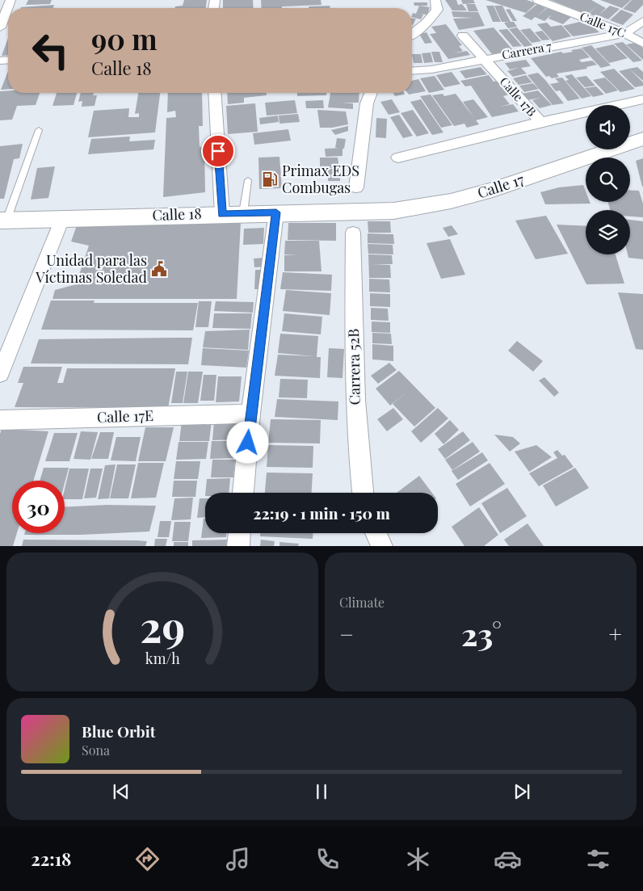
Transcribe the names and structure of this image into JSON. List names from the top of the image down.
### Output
{
  "streets": {
    "main road": ["Calle 17", "Calle 18"],
    "street": [
      "Calle 17C",
      "Carrera 7",
      "Calle 17B",
      "Carrera 52B",
      "Calle 17E"
    ]
  },
  "crossings": [
    ["Calle 17C", "Carrera 7"],
    ["Carrera 7", "Calle 17B"],
    ["Calle 17", "Calle 18"]
  ],
  "places": {
    "fuel station": ["Primax EDS Combugas"],
    "public building": ["Unidad para las Víctimas Soledad"]
  },
  "page": {
    "turn": ["90 m", "Calle 18"],
    "limit": "30",
    "trip": "22:19 · 1 min · 150 m",
    "tile": "Climate",
    "heat": ["−", "23°", "+"],
    "song": ["Blue Orbit", "Sona"],
    "tabs": "22:18",
    "gauge": ["29", "km/h"]
  }
}
